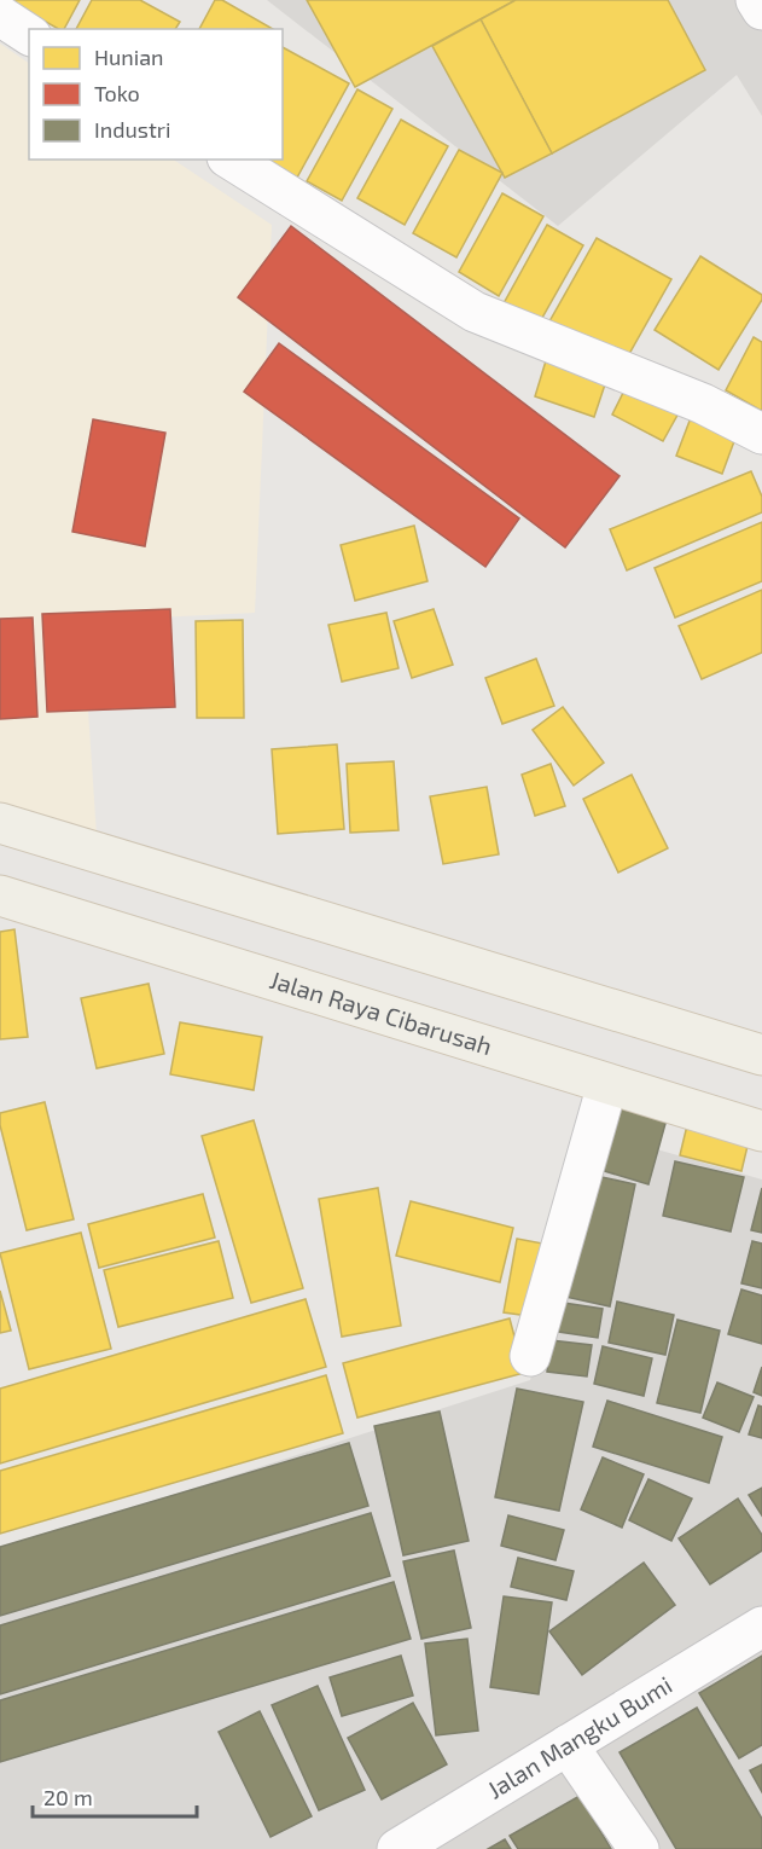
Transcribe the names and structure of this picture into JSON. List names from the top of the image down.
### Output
{
  "streets": {
    "main road": ["Jalan Raya Cibarusah"],
    "street": ["Jalan Mangku Bumi"]
  },
  "legend": ["Hunian", "Toko", "Industri"],
  "scale_bar": "20 m"
}
